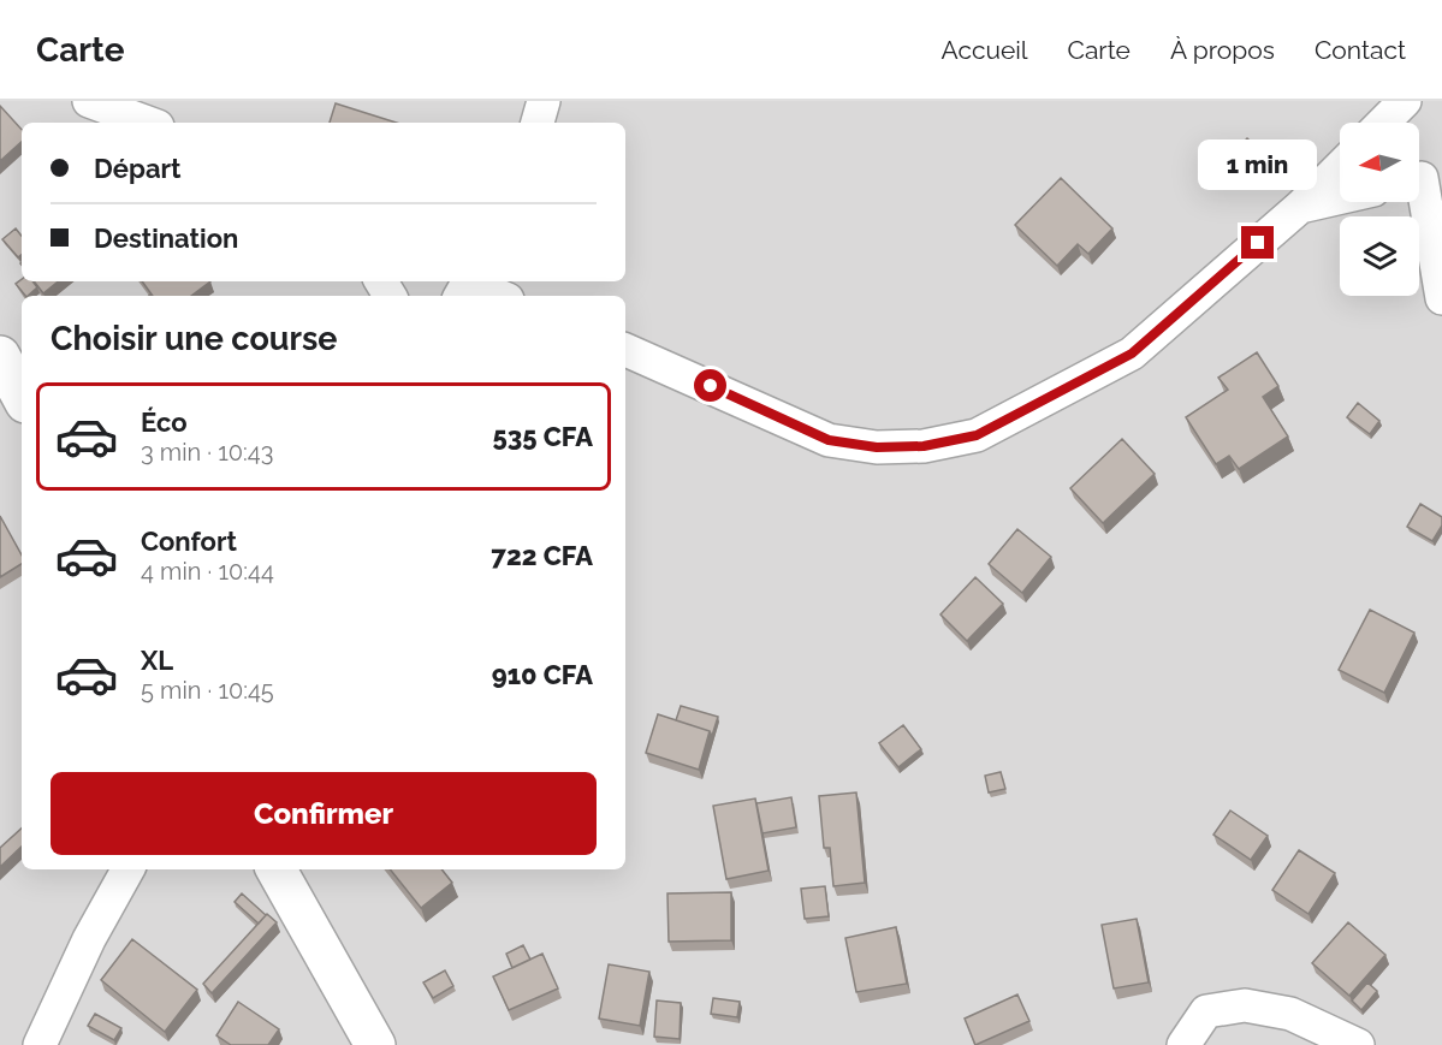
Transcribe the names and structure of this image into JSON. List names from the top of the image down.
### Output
{
  "north": "left",
  "page": {
    "header": "Carte",
    "nav": [
      "Accueil",
      "Carte",
      "À propos",
      "Contact"
    ],
    "banner": ["Départ", "Destination"],
    "bubble": "1 min",
    "heading": "Choisir une course",
    "list": [
      {
        "name": "Éco",
        "note": "3 min · 10:43",
        "value": "535 CFA"
      },
      {
        "name": "Confort",
        "note": "4 min · 10:44",
        "value": "722 CFA"
      },
      {
        "name": "XL",
        "note": "5 min · 10:45",
        "value": "910 CFA"
      }
    ],
    "buttons": "Confirmer"
  }
}
